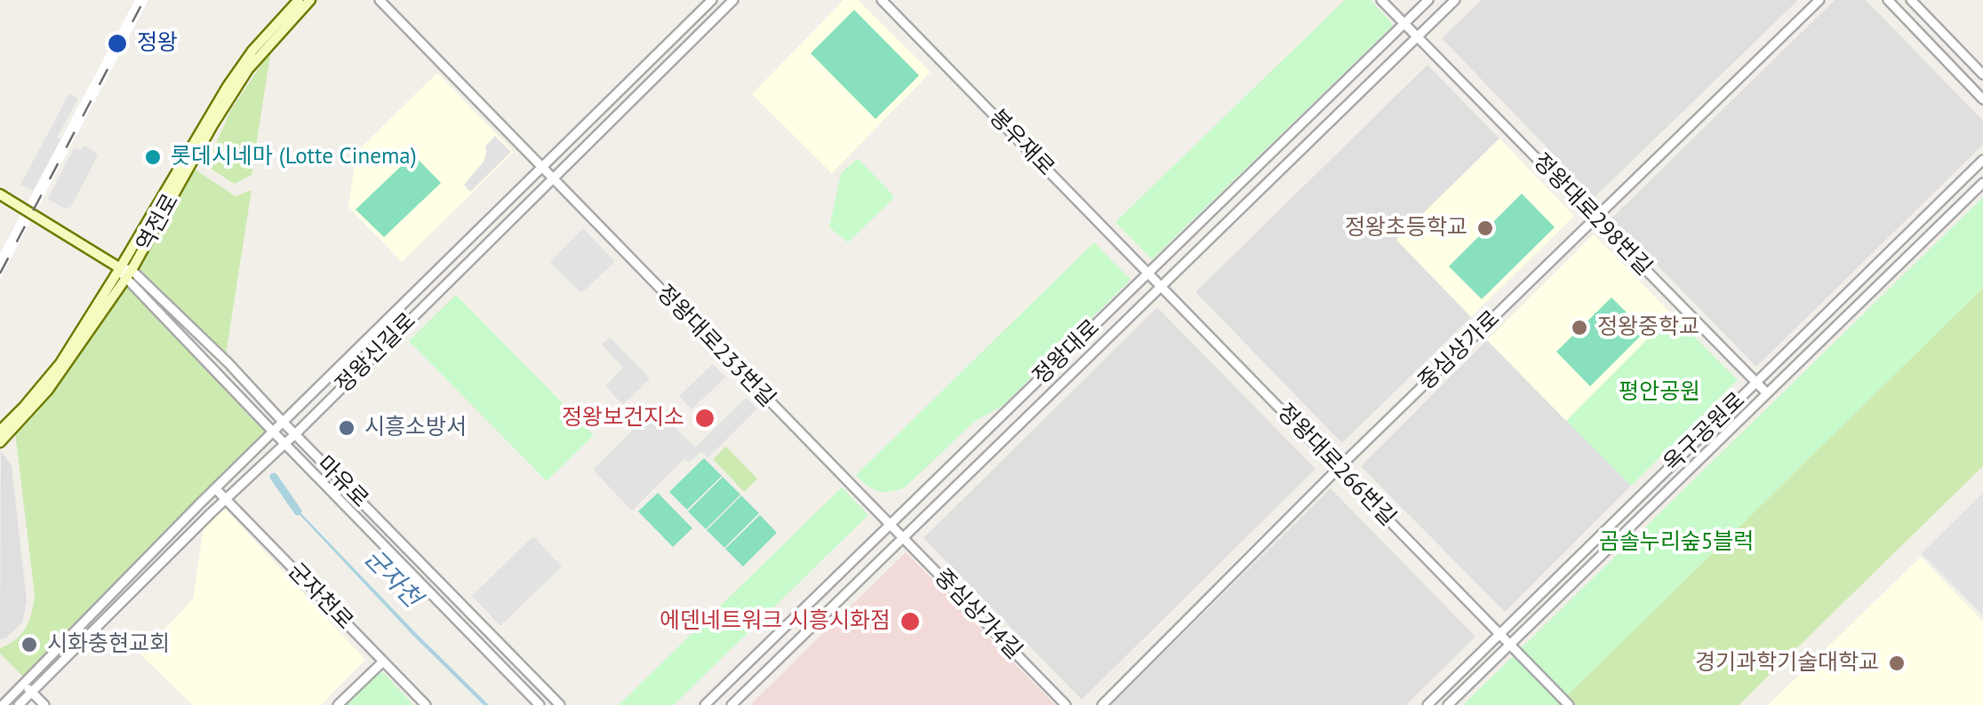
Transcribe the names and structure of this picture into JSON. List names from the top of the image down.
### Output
{
  "streets": {
    "main road": ["역전로", "마유로"],
    "street": [
      "봉우재로",
      "정왕대로298번길",
      "정왕대로233번길",
      "중심상가로",
      "정왕대로",
      "정왕신길로",
      "옥구공원로",
      "정왕대로266번길",
      "군자천로",
      "중심상가4길"
    ]
  },
  "crossings": [
    ["봉우재로", "정왕대로"],
    ["봉우재로", "정왕대로266번길"],
    ["정왕대로298번길", "중심상가로"],
    ["정왕대로298번길", "정왕대로"],
    ["정왕대로298번길", "옥구공원로"],
    ["역전로", "마유로"],
    ["정왕대로233번길", "정왕대로"],
    ["정왕대로233번길", "정왕신길로"],
    ["정왕대로233번길", "중심상가4길"],
    ["중심상가로", "정왕대로266번길"],
    ["정왕대로", "정왕대로266번길"],
    ["정왕대로", "중심상가4길"],
    ["정왕신길로", "마유로"],
    ["정왕신길로", "군자천로"],
    ["옥구공원로", "정왕대로266번길"]
  ],
  "water": ["군자천"],
  "parks": ["평안공원", "곰솔누리숲5블럭"],
  "places": [
    "정왕",
    "롯데시네마 (Lotte Cinema)",
    "정왕초등학교",
    "정왕중학교",
    "정왕보건지소",
    "시흥소방서",
    "에덴네트워크 시흥시화점",
    "시화충현교회",
    "경기과학기술대학교"
  ]
}
